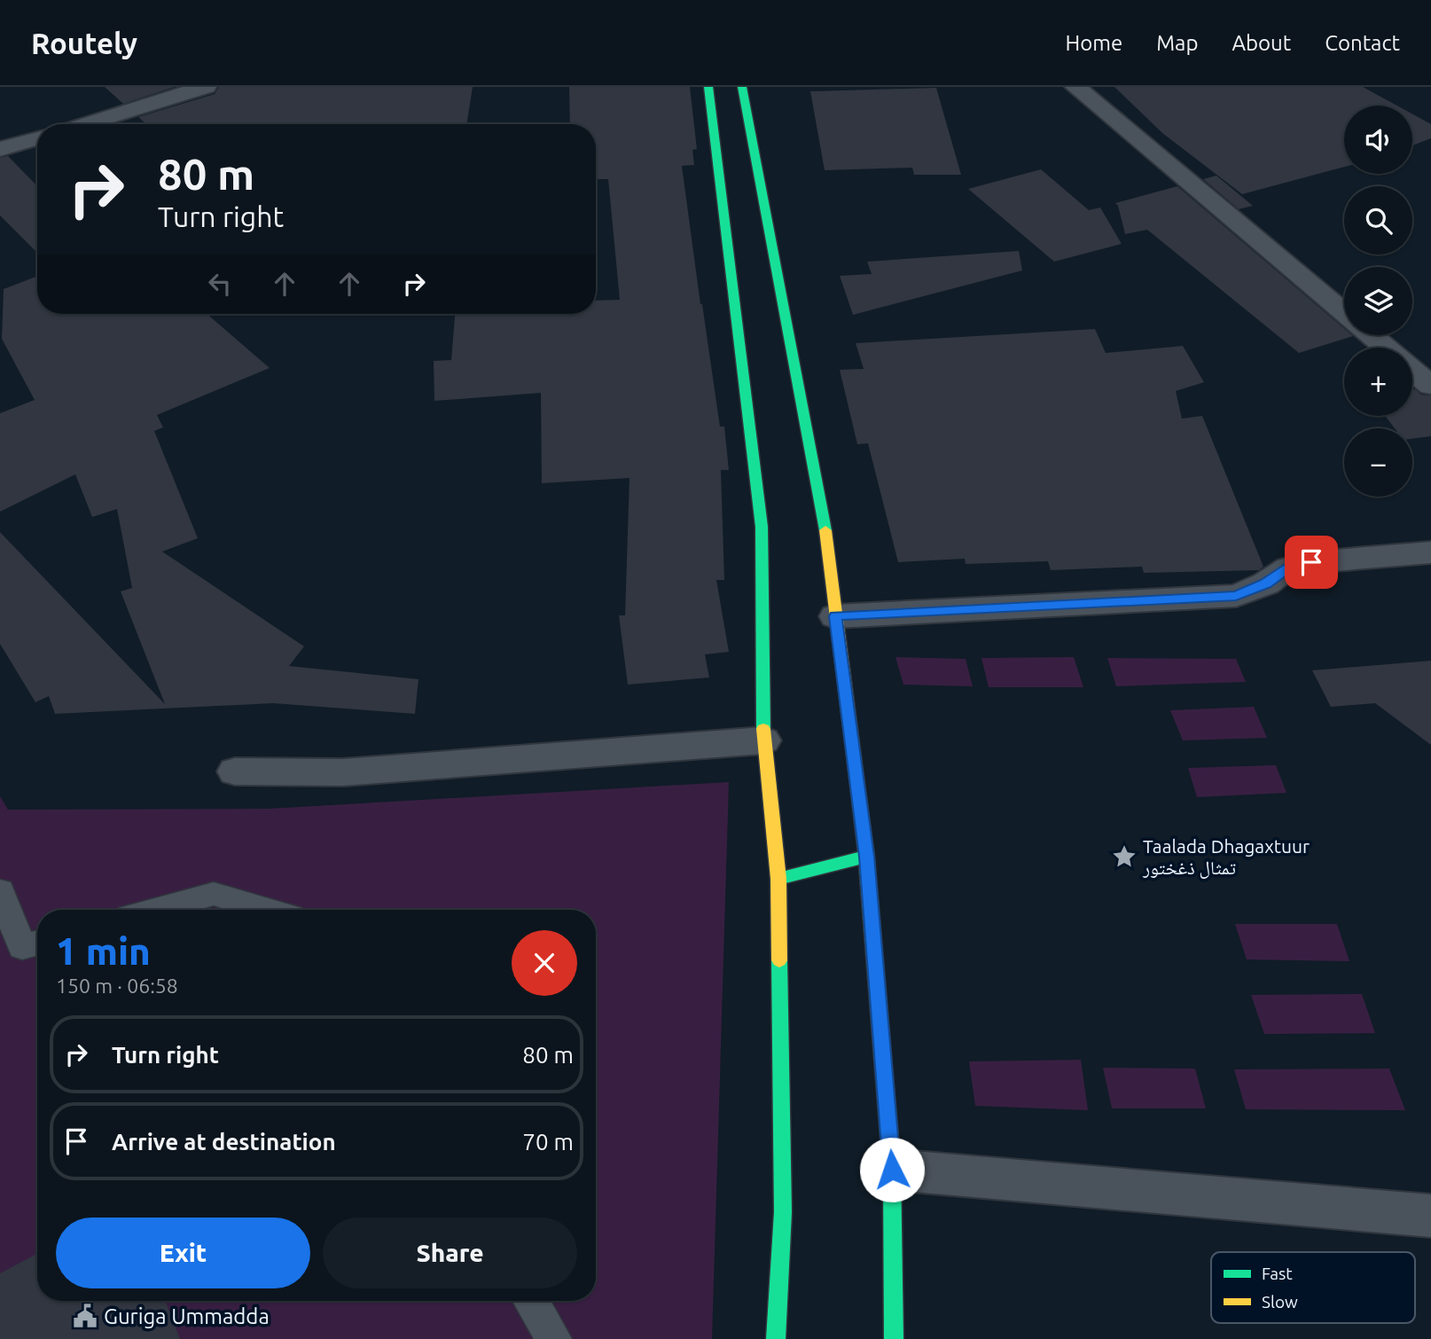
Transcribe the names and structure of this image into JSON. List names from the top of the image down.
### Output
{
  "places": {
    "place": ["Taalada Dhagaxtuur تمثال ذغختور"],
    "public building": ["Guriga Ummadda"]
  },
  "legend": ["Fast", "Slow"],
  "page": {
    "header": "Routely",
    "nav": [
      "Home",
      "Map",
      "About",
      "Contact"
    ],
    "map_buttons": ["+", "−"],
    "turn": ["80 m", "Turn right"],
    "heading": ["1 min", "150 m · 06:58"],
    "list": [
      {
        "name": "Turn right",
        "value": "80 m"
      },
      {
        "name": "Arrive at destination",
        "value": "70 m"
      }
    ],
    "buttons": ["Exit", "Share"]
  }
}
